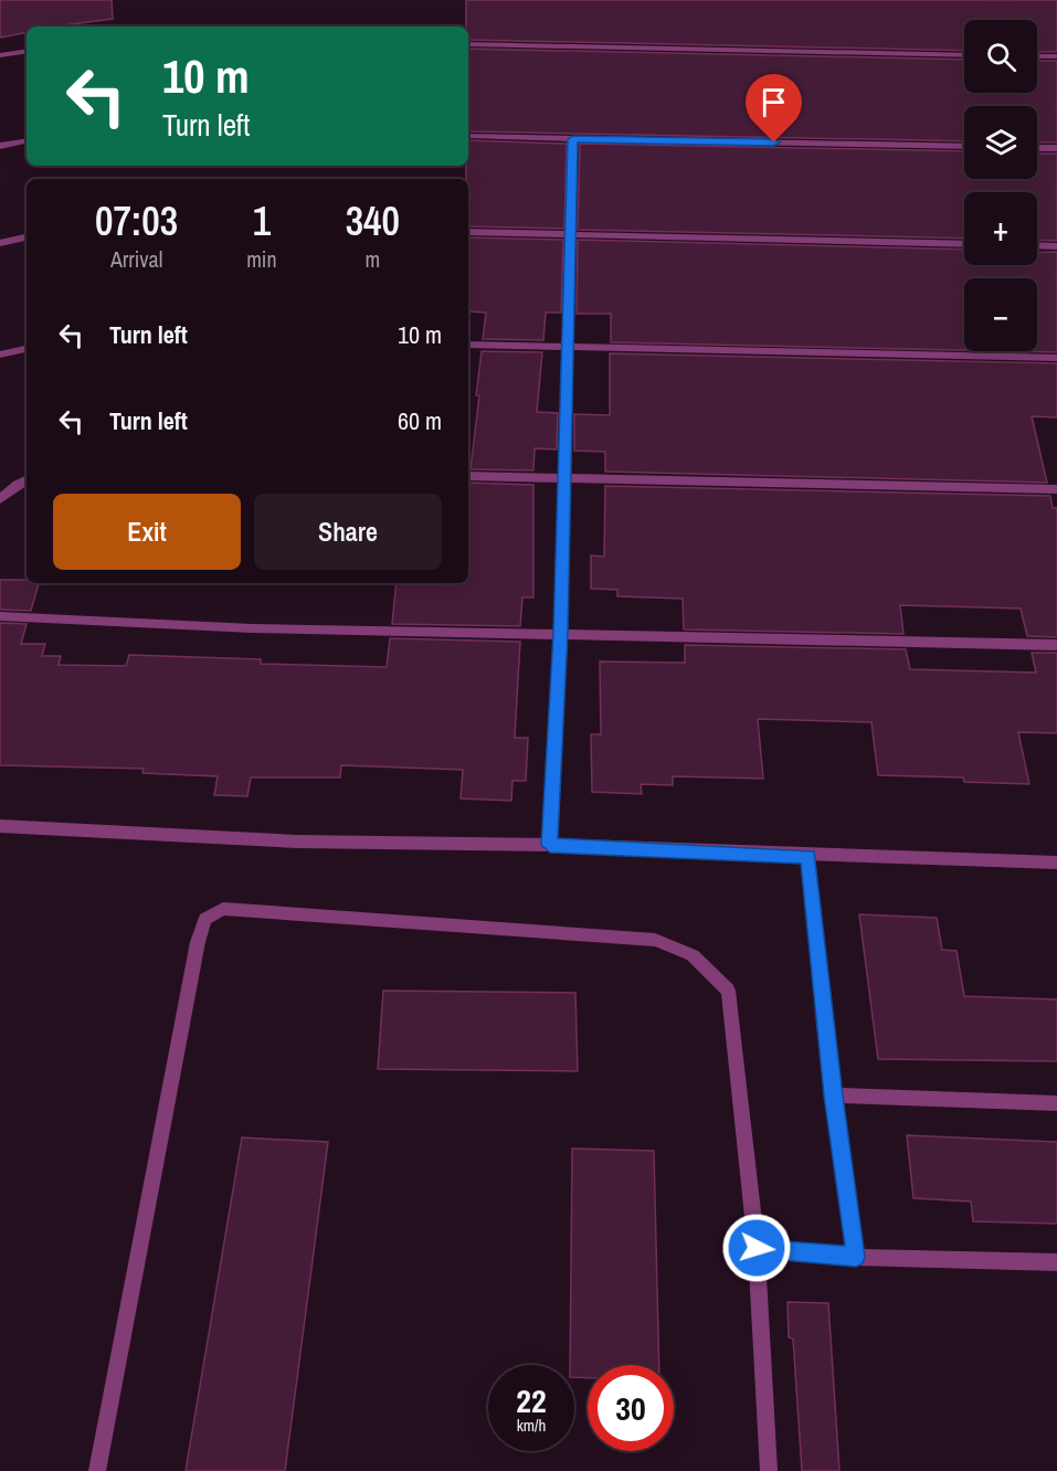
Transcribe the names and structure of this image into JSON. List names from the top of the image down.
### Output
{
  "page": {
    "map_buttons": ["+", "−"],
    "turn": ["10 m", "Turn left"],
    "eta": [
      "07:03",
      "Arrival",
      "1",
      "min",
      "340",
      "m"
    ],
    "list": [
      {
        "name": "Turn left",
        "value": "10 m"
      },
      {
        "name": "Turn left",
        "value": "60 m"
      }
    ],
    "buttons": ["Exit", "Share"],
    "speed": "22 km/h",
    "limit": "30"
  }
}
